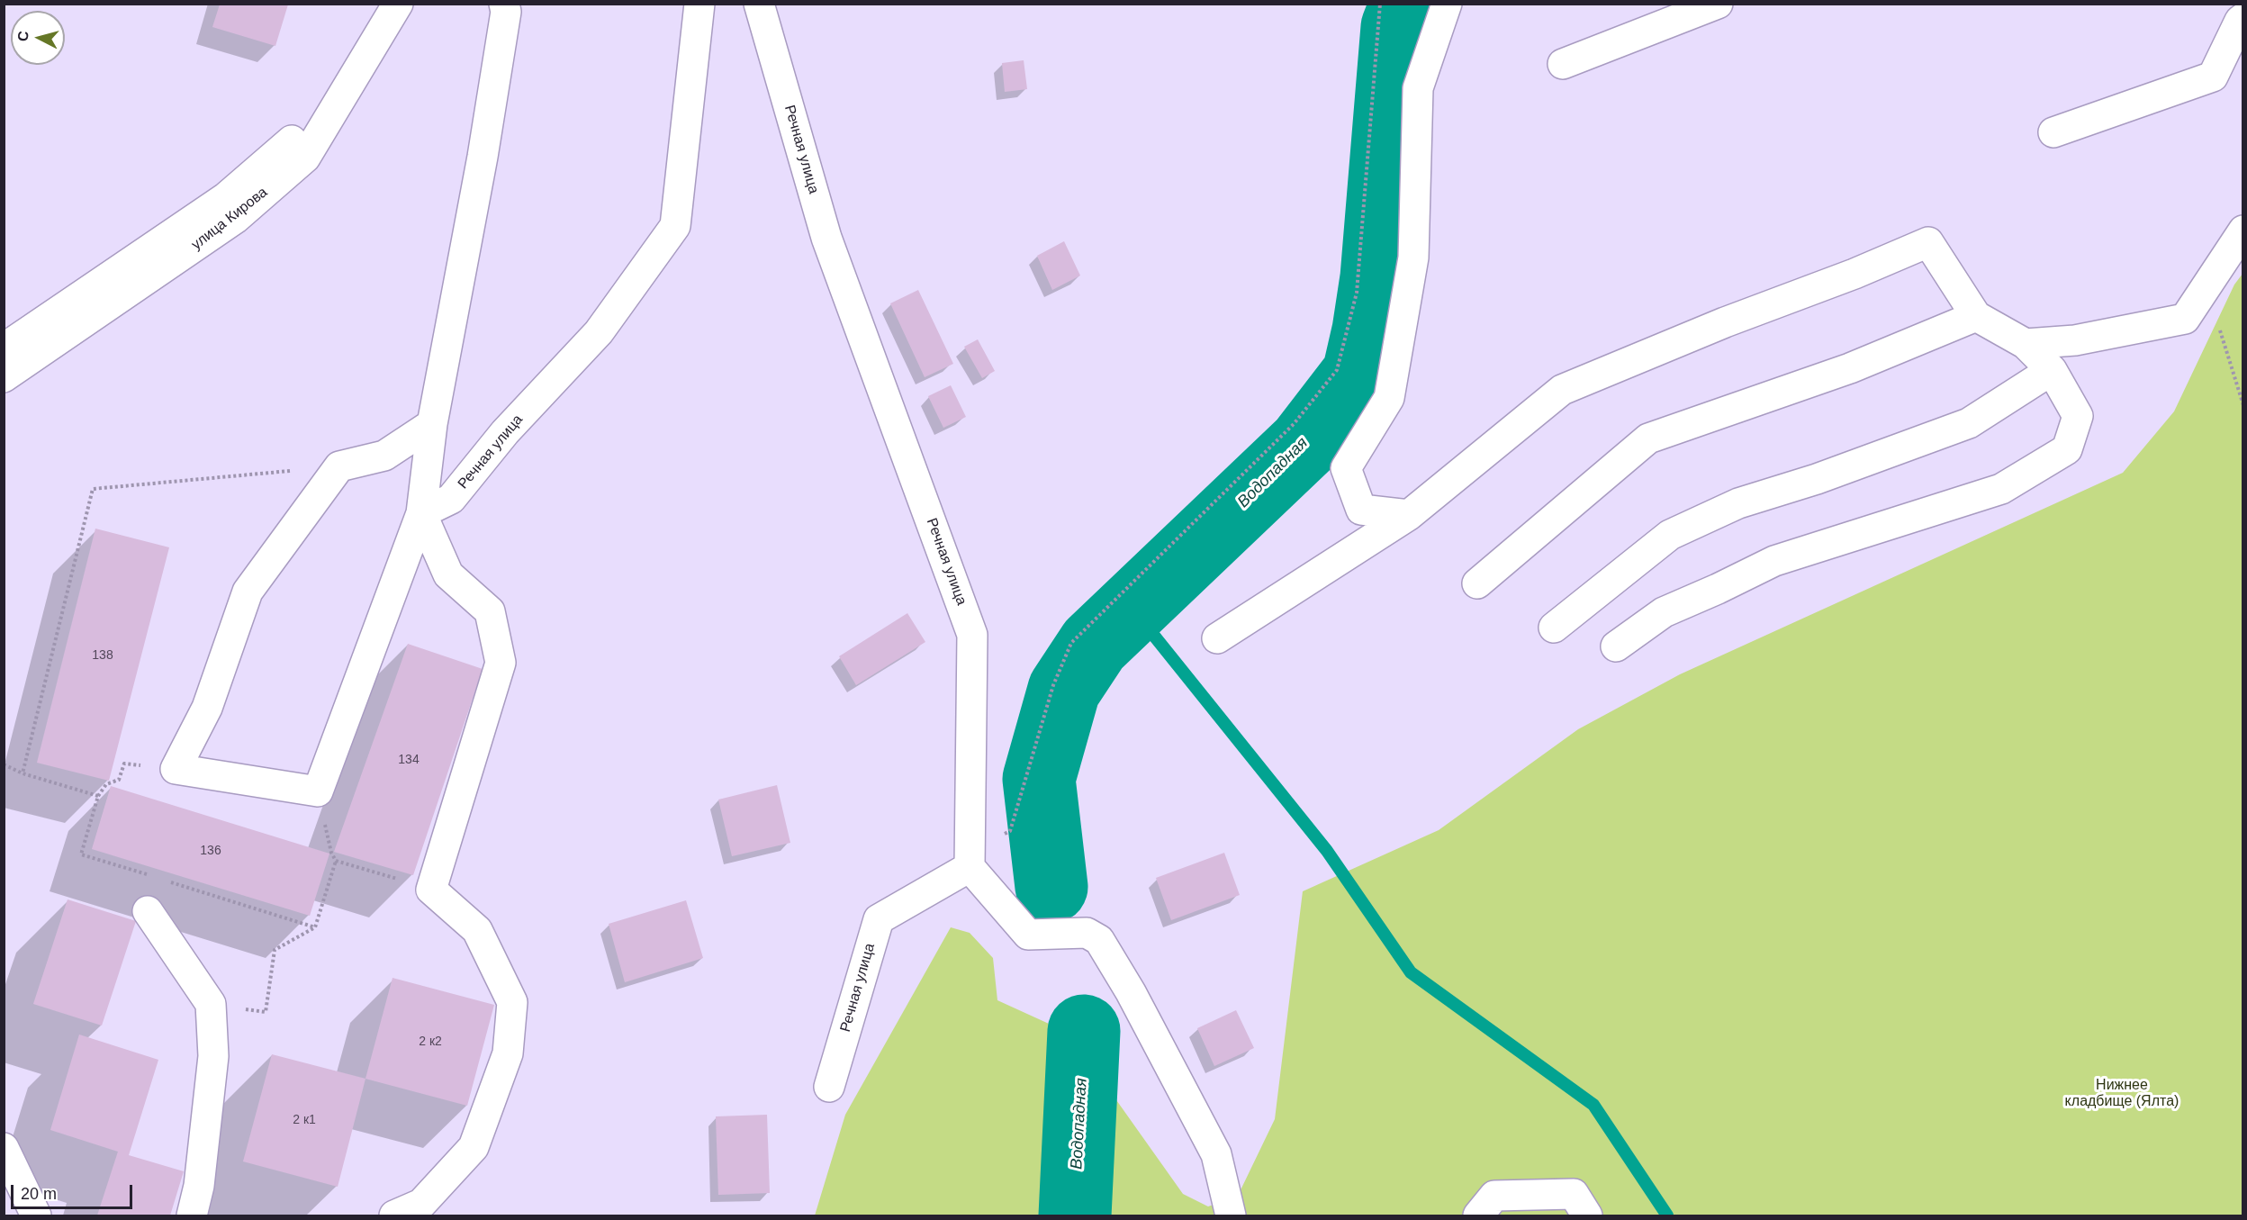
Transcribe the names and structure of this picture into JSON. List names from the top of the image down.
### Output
{
  "streets": {
    "main road": ["Речная улица", "улица Кирова"]
  },
  "water": ["Водопадная"],
  "parks": ["Нижнее кладбище (Ялта)"],
  "house_numbers": [
    "138",
    "134",
    "136",
    "2 к2",
    "2 к1"
  ],
  "scale_bar": "20 m",
  "north": "left"
}
